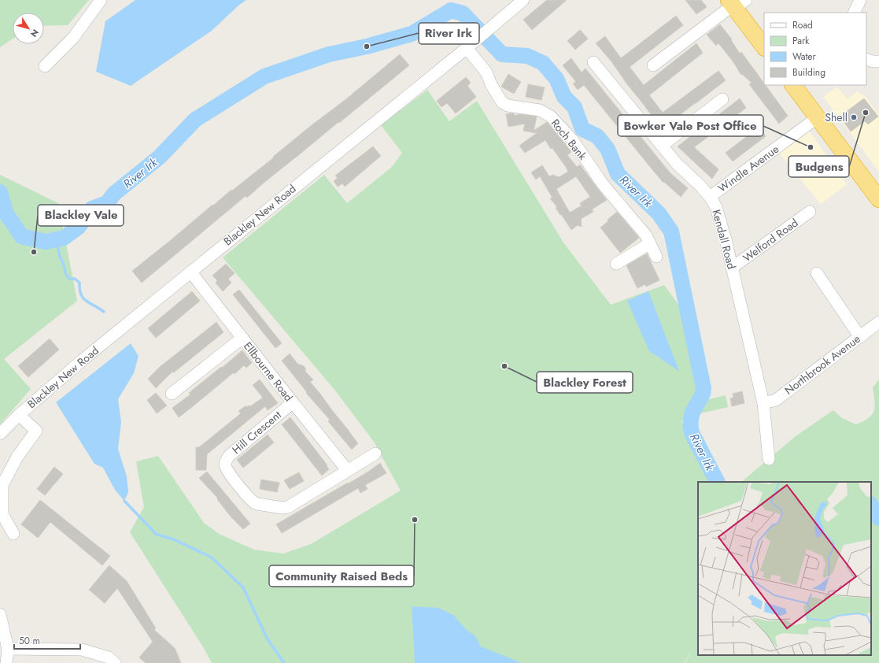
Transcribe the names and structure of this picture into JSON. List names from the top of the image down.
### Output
{
  "streets": {
    "street": [
      "Roch Bank",
      "Windle Avenue",
      "Blackley New Road",
      "Kendall Road",
      "Welford Road",
      "Northbrook Avenue",
      "Ellbourne Road",
      "Hill Crescent"
    ]
  },
  "crossings": [
    ["Roch Bank", "Blackley New Road"],
    ["Windle Avenue", "Kendall Road"],
    ["Blackley New Road", "Ellbourne Road"],
    ["Kendall Road", "Welford Road"],
    ["Kendall Road", "Northbrook Avenue"],
    ["Ellbourne Road", "Hill Crescent"]
  ],
  "water": ["River Irk"],
  "places": [
    "River Irk",
    "Budgens",
    "Shell",
    "Bowker Vale Post Office",
    "Blackley Vale",
    "Blackley Forest",
    "Community Raised Beds"
  ],
  "legend": [
    "Road",
    "Park",
    "Water",
    "Building"
  ],
  "scale_bar": "50 m",
  "north": "bottom right"
}
